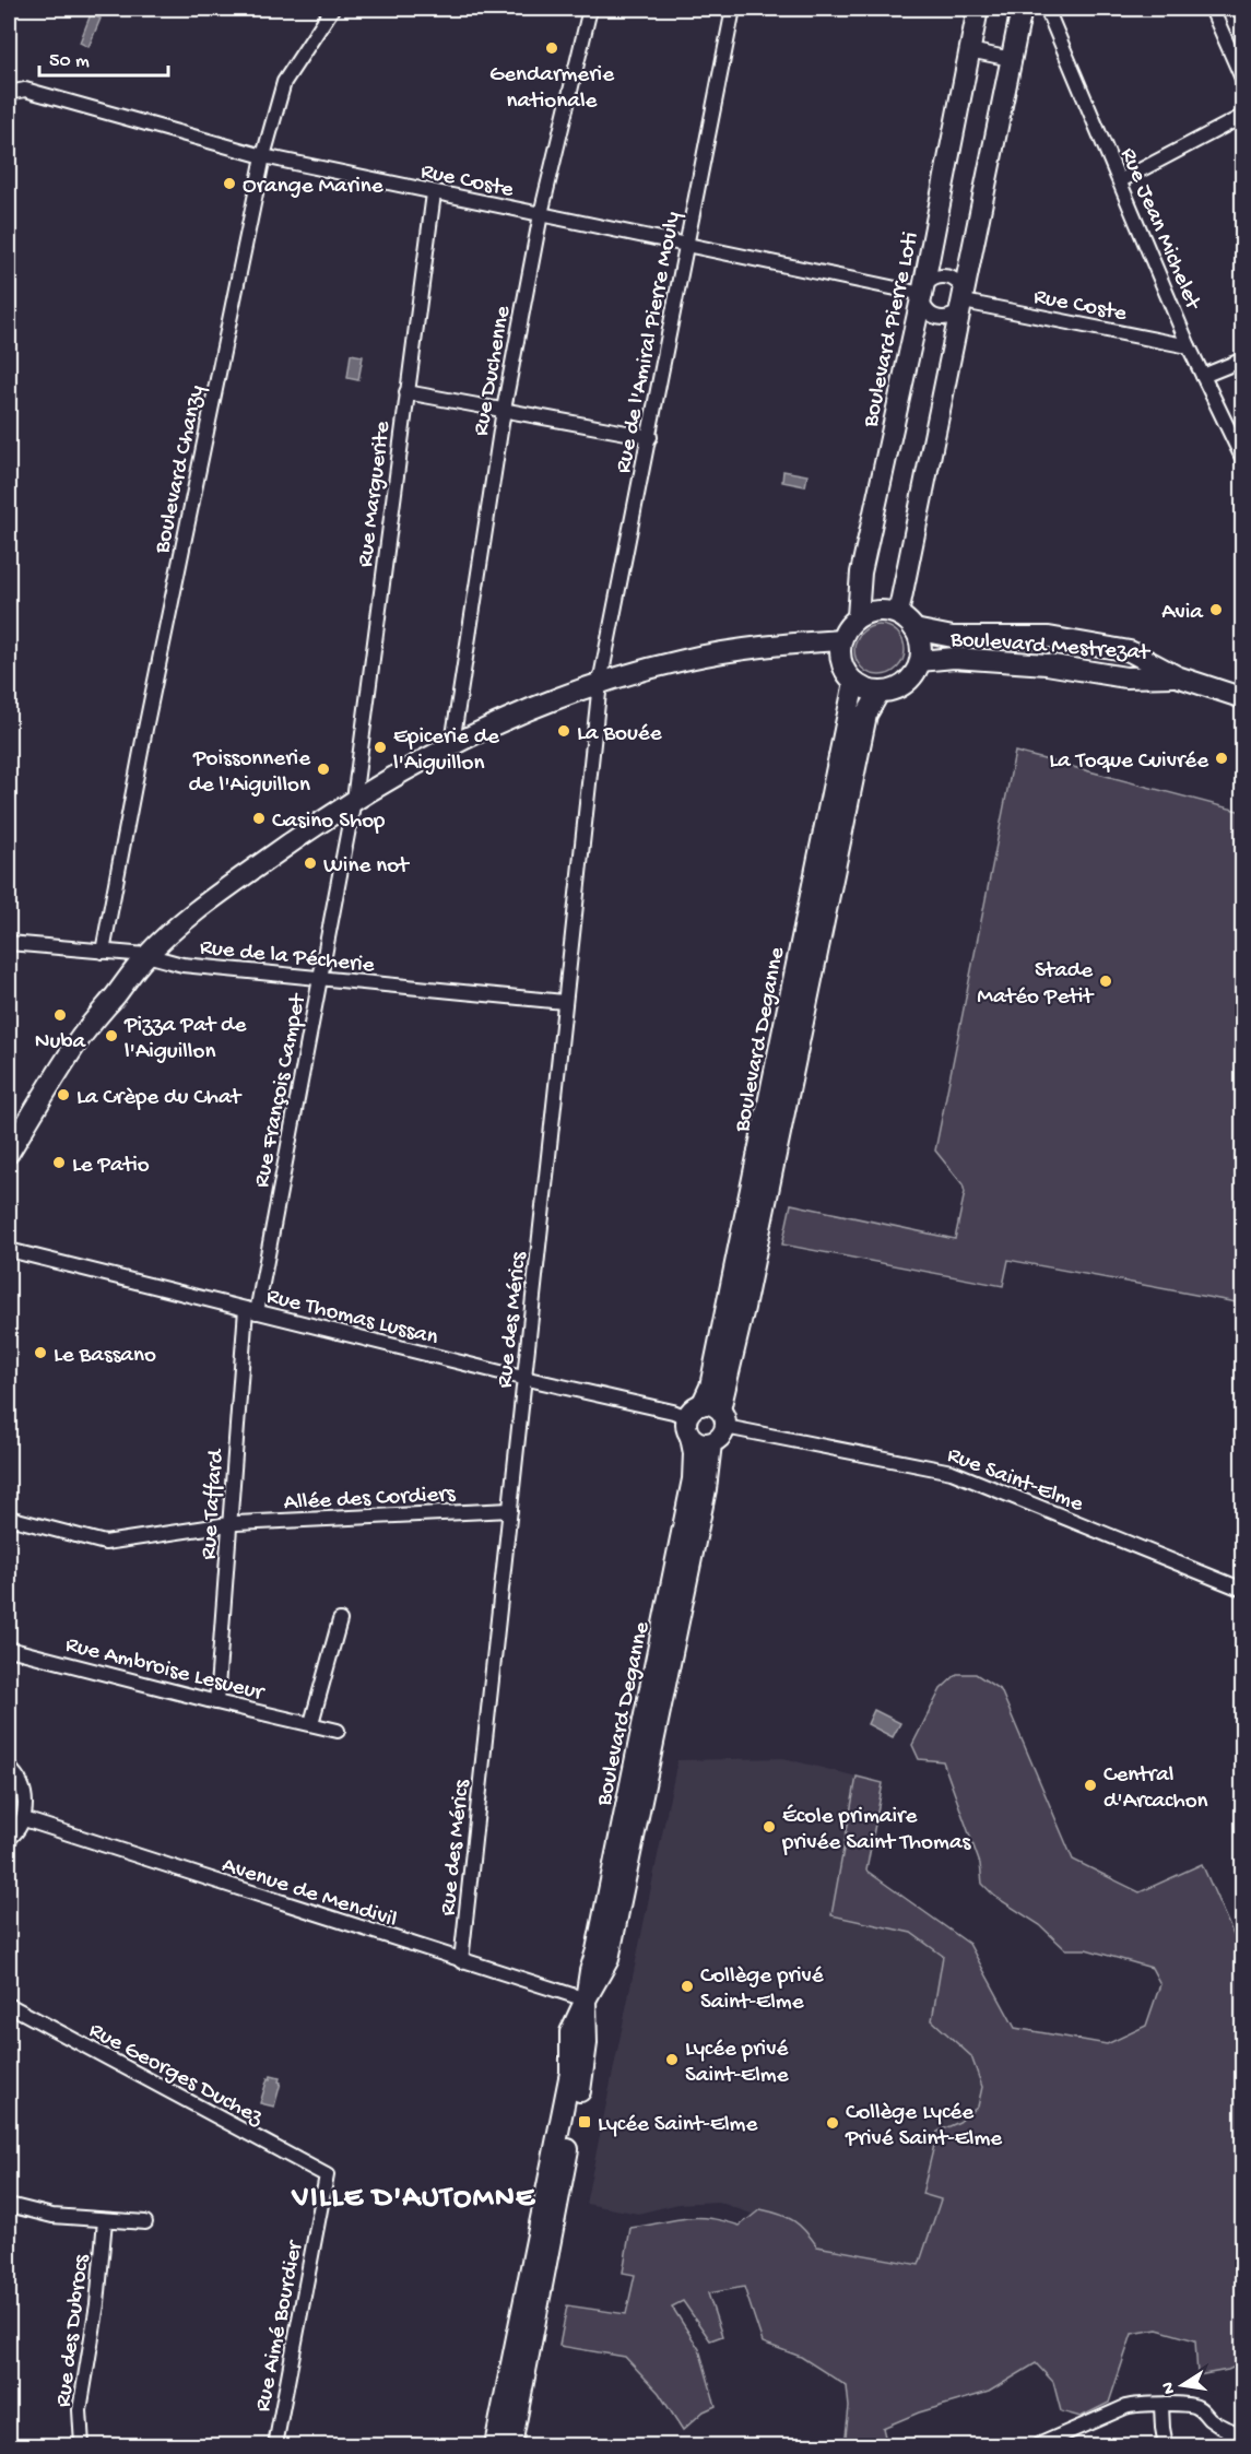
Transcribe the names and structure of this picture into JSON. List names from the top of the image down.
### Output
{
  "streets": {
    "street": [
      "Rue Coste",
      "Rue Jean Michelet",
      "Boulevard Pierre Loti",
      "Rue de l'Amiral Pierre Mouly",
      "Rue Duchenne",
      "Boulevard Chanzy",
      "Rue Marguerite",
      "Boulevard Mestrezat",
      "Rue de la Pécherie",
      "Boulevard Deganne",
      "Rue François Campet",
      "Rue Thomas Lussan",
      "Rue des Mérics",
      "Rue Saint-Elme",
      "Allée des Cordiers",
      "Rue Taffard",
      "Rue Ambroise Lesueur",
      "Avenue de Mendivil",
      "Rue Georges Duchez",
      "Rue Aimé Bourdier",
      "Rue des Dubrocs"
    ]
  },
  "crossings": [
    ["Rue Coste", "Rue Jean Michelet"],
    ["Rue Coste", "Boulevard Pierre Loti"],
    ["Rue Coste", "Rue de l'Amiral Pierre Mouly"],
    ["Rue Coste", "Rue Duchenne"],
    ["Rue Coste", "Boulevard Chanzy"],
    ["Rue Coste", "Rue Marguerite"],
    ["Boulevard Pierre Loti", "Boulevard Mestrezat"],
    ["Boulevard Pierre Loti", "Boulevard Deganne"],
    ["Rue de l'Amiral Pierre Mouly", "Rue des Mérics"],
    ["Boulevard Chanzy", "Rue de la Pécherie"],
    ["Rue Marguerite", "Rue François Campet"],
    ["Boulevard Mestrezat", "Boulevard Deganne"],
    ["Rue de la Pécherie", "Rue François Campet"],
    ["Rue de la Pécherie", "Rue des Mérics"],
    ["Boulevard Deganne", "Rue Thomas Lussan"],
    ["Boulevard Deganne", "Rue Saint-Elme"],
    ["Boulevard Deganne", "Avenue de Mendivil"],
    ["Rue François Campet", "Rue Thomas Lussan"],
    ["Rue François Campet", "Rue Taffard"],
    ["Rue Thomas Lussan", "Rue des Mérics"],
    ["Rue Thomas Lussan", "Rue Saint-Elme"],
    ["Rue Thomas Lussan", "Rue Taffard"],
    ["Rue des Mérics", "Allée des Cordiers"],
    ["Rue des Mérics", "Avenue de Mendivil"],
    ["Allée des Cordiers", "Rue Taffard"],
    ["Rue Taffard", "Rue Ambroise Lesueur"],
    ["Rue Georges Duchez", "Rue Aimé Bourdier"]
  ],
  "districts": ["VILLE D'AUTOMNE"],
  "places": {
    "other": [
      "Gendarmerie nationale",
      "Orange Marine",
      "Avia",
      "La Bouée",
      "Epicerie de l'Aiguillon",
      "La Toque Cuivrée",
      "Poissonnerie de l'Aiguillon",
      "Casino Shop",
      "Wine not",
      "Stade Matéo Petit",
      "Nuba",
      "Pizza Pat de l'Aiguillon",
      "La Crèpe du Chat",
      "Le Patio",
      "Le Bassano",
      "Central d'Arcachon",
      "École primaire privée Saint Thomas",
      "Collège privé Saint-Elme",
      "Lycée privé Saint-Elme",
      "Collège Lycée Privé Saint-Elme"
    ],
    "transit": ["Lycée Saint-Elme"]
  },
  "scale_bar": "50 m",
  "north": "left"
}
